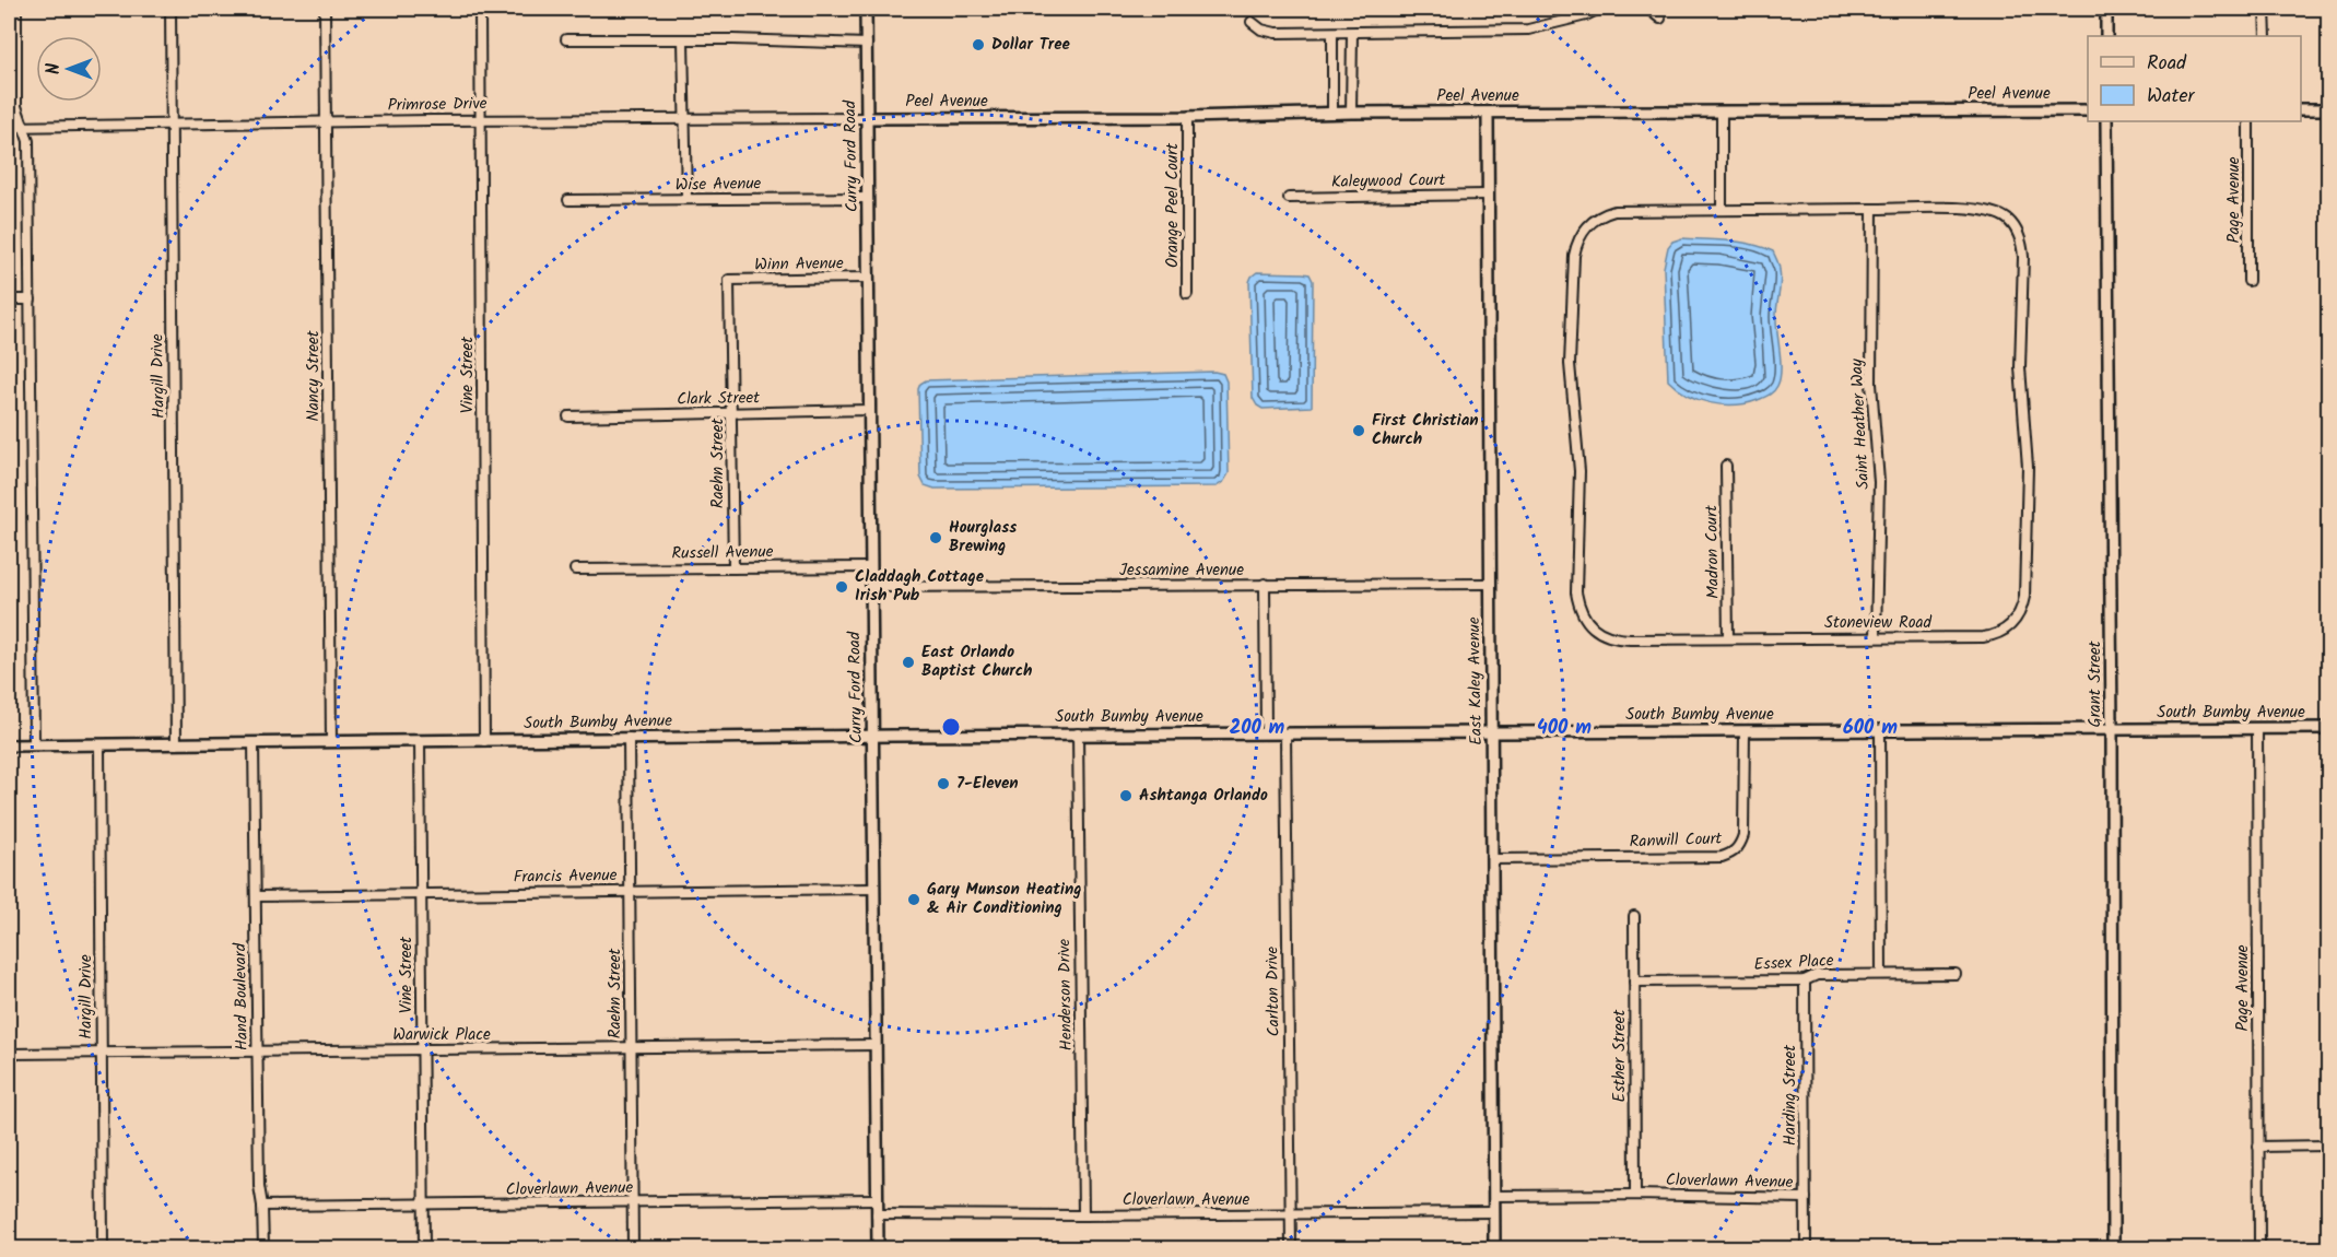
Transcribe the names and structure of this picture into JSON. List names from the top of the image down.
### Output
{
  "streets": {
    "street": [
      "Peel Avenue",
      "Primrose Drive",
      "Curry Ford Road",
      "Kaleywood Court",
      "Wise Avenue",
      "Page Avenue",
      "Orange Peel Court",
      "Winn Avenue",
      "Vine Street",
      "Hargill Drive",
      "Nancy Street",
      "Clark Street",
      "Saint Heather Way",
      "Raehn Street",
      "Madron Court",
      "Russell Avenue",
      "Jessamine Avenue",
      "Stoneview Road",
      "East Kaley Avenue",
      "Grant Street",
      "South Bumby Avenue",
      "Ranwill Court",
      "Francis Avenue",
      "Essex Place",
      "Carlton Drive",
      "Henderson Drive",
      "Hand Boulevard",
      "Warwick Place",
      "Esther Street",
      "Harding Street",
      "Cloverlawn Avenue"
    ]
  },
  "crossings": [
    ["Peel Avenue", "Primrose Drive"],
    ["Peel Avenue", "Curry Ford Road"],
    ["Peel Avenue", "Orange Peel Court"],
    ["Peel Avenue", "East Kaley Avenue"],
    ["Primrose Drive", "Curry Ford Road"],
    ["Primrose Drive", "Vine Street"],
    ["Primrose Drive", "Hargill Drive"],
    ["Primrose Drive", "Nancy Street"],
    ["Curry Ford Road", "Wise Avenue"],
    ["Curry Ford Road", "Winn Avenue"],
    ["Curry Ford Road", "Clark Street"],
    ["Curry Ford Road", "Russell Avenue"],
    ["Curry Ford Road", "Jessamine Avenue"],
    ["Curry Ford Road", "South Bumby Avenue"],
    ["Curry Ford Road", "Francis Avenue"],
    ["Curry Ford Road", "Warwick Place"],
    ["Curry Ford Road", "Cloverlawn Avenue"],
    ["Kaleywood Court", "East Kaley Avenue"],
    ["Page Avenue", "South Bumby Avenue"],
    ["Winn Avenue", "Raehn Street"],
    ["Vine Street", "South Bumby Avenue"],
    ["Vine Street", "Francis Avenue"],
    ["Vine Street", "Warwick Place"],
    ["Vine Street", "Cloverlawn Avenue"],
    ["Hargill Drive", "South Bumby Avenue"],
    ["Hargill Drive", "Warwick Place"],
    ["Nancy Street", "South Bumby Avenue"],
    ["Clark Street", "Raehn Street"],
    ["Saint Heather Way", "Stoneview Road"],
    ["Raehn Street", "Russell Avenue"],
    ["Raehn Street", "South Bumby Avenue"],
    ["Raehn Street", "Francis Avenue"],
    ["Raehn Street", "Warwick Place"],
    ["Raehn Street", "Cloverlawn Avenue"],
    ["Madron Court", "Stoneview Road"],
    ["Jessamine Avenue", "East Kaley Avenue"],
    ["East Kaley Avenue", "South Bumby Avenue"],
    ["East Kaley Avenue", "Ranwill Court"],
    ["East Kaley Avenue", "Cloverlawn Avenue"],
    ["Grant Street", "South Bumby Avenue"],
    ["South Bumby Avenue", "Ranwill Court"],
    ["South Bumby Avenue", "Carlton Drive"],
    ["South Bumby Avenue", "Henderson Drive"],
    ["South Bumby Avenue", "Hand Boulevard"],
    ["Francis Avenue", "Hand Boulevard"],
    ["Essex Place", "Esther Street"],
    ["Essex Place", "Harding Street"],
    ["Carlton Drive", "Cloverlawn Avenue"],
    ["Henderson Drive", "Cloverlawn Avenue"],
    ["Hand Boulevard", "Warwick Place"],
    ["Hand Boulevard", "Cloverlawn Avenue"],
    ["Esther Street", "Cloverlawn Avenue"],
    ["Harding Street", "Cloverlawn Avenue"]
  ],
  "places": [
    "Dollar Tree",
    "First Christian Church",
    "Hourglass Brewing",
    "Claddagh Cottage Irish Pub",
    "East Orlando Baptist Church",
    "7-Eleven",
    "Ashtanga Orlando",
    "Gary Munson Heating & Air Conditioning"
  ],
  "legend": ["Road", "Water"],
  "north": "left",
  "rings": ["200 m", "400 m", "600 m"]
}
